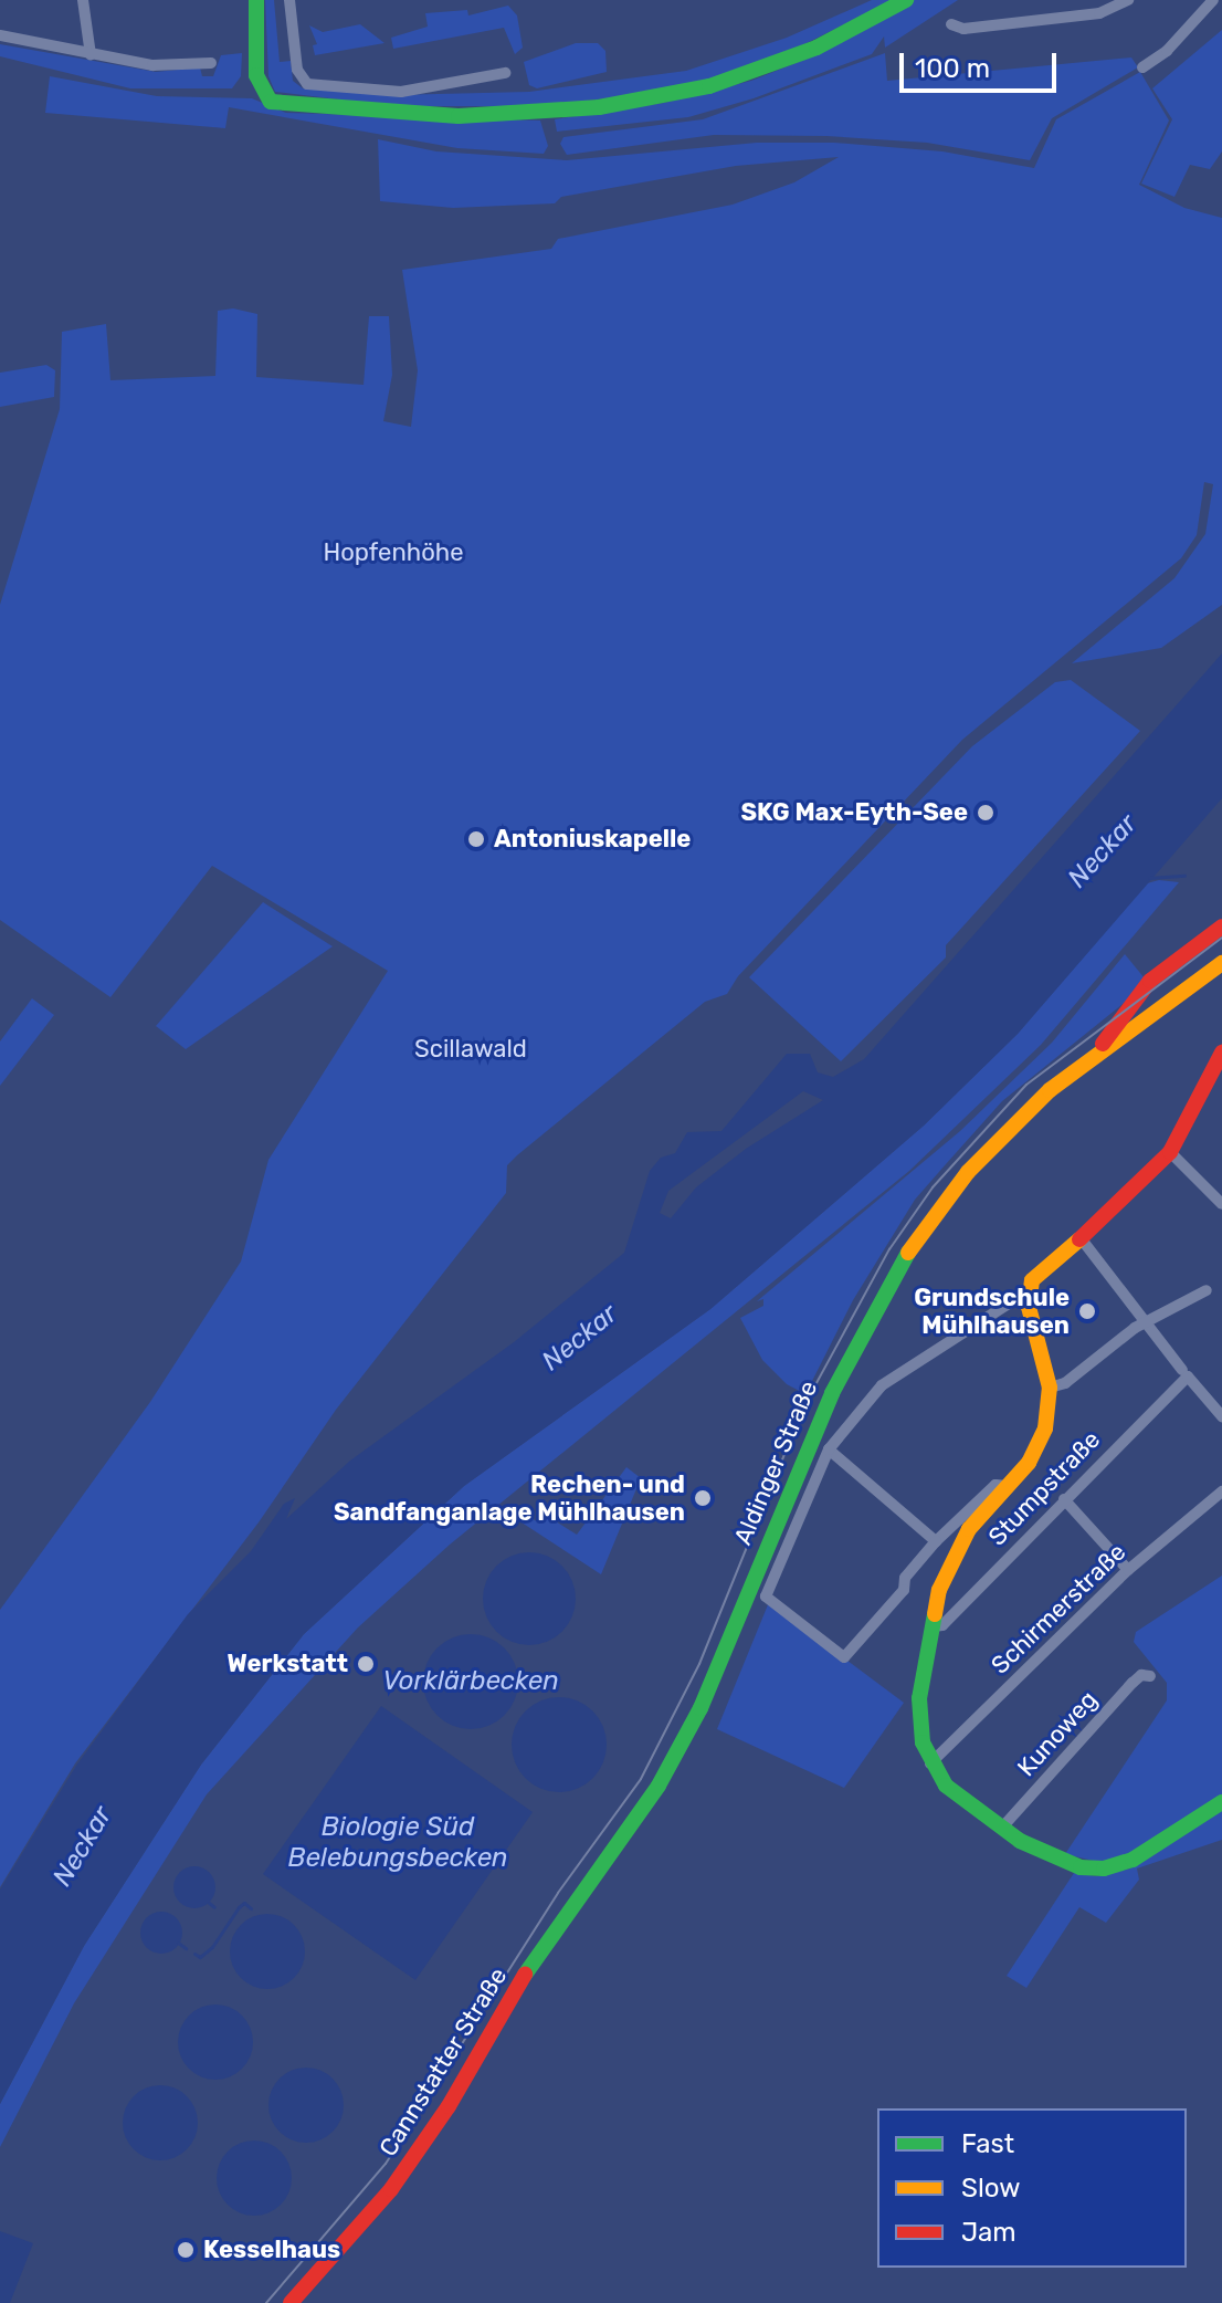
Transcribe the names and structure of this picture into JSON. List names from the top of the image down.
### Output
{
  "streets": {
    "street": [
      "Aldinger Straße",
      "Stumpstraße",
      "Schirmerstraße",
      "Kunoweg",
      "Cannstatter Straße"
    ]
  },
  "crossings": [
    ["Aldinger Straße", "Cannstatter Straße"]
  ],
  "water": ["Neckar", "Vorklärbecken", "Biologie Süd Belebungsbecken"],
  "parks": ["Hopfenhöhe", "Scillawald"],
  "places": [
    "SKG Max-Eyth-See",
    "Antoniuskapelle",
    "Grundschule Mühlhausen",
    "Rechen- und Sandfanganlage Mühlhausen",
    "Werkstatt",
    "Kesselhaus"
  ],
  "legend": ["Fast", "Slow", "Jam"],
  "scale_bar": "100 m"
}
